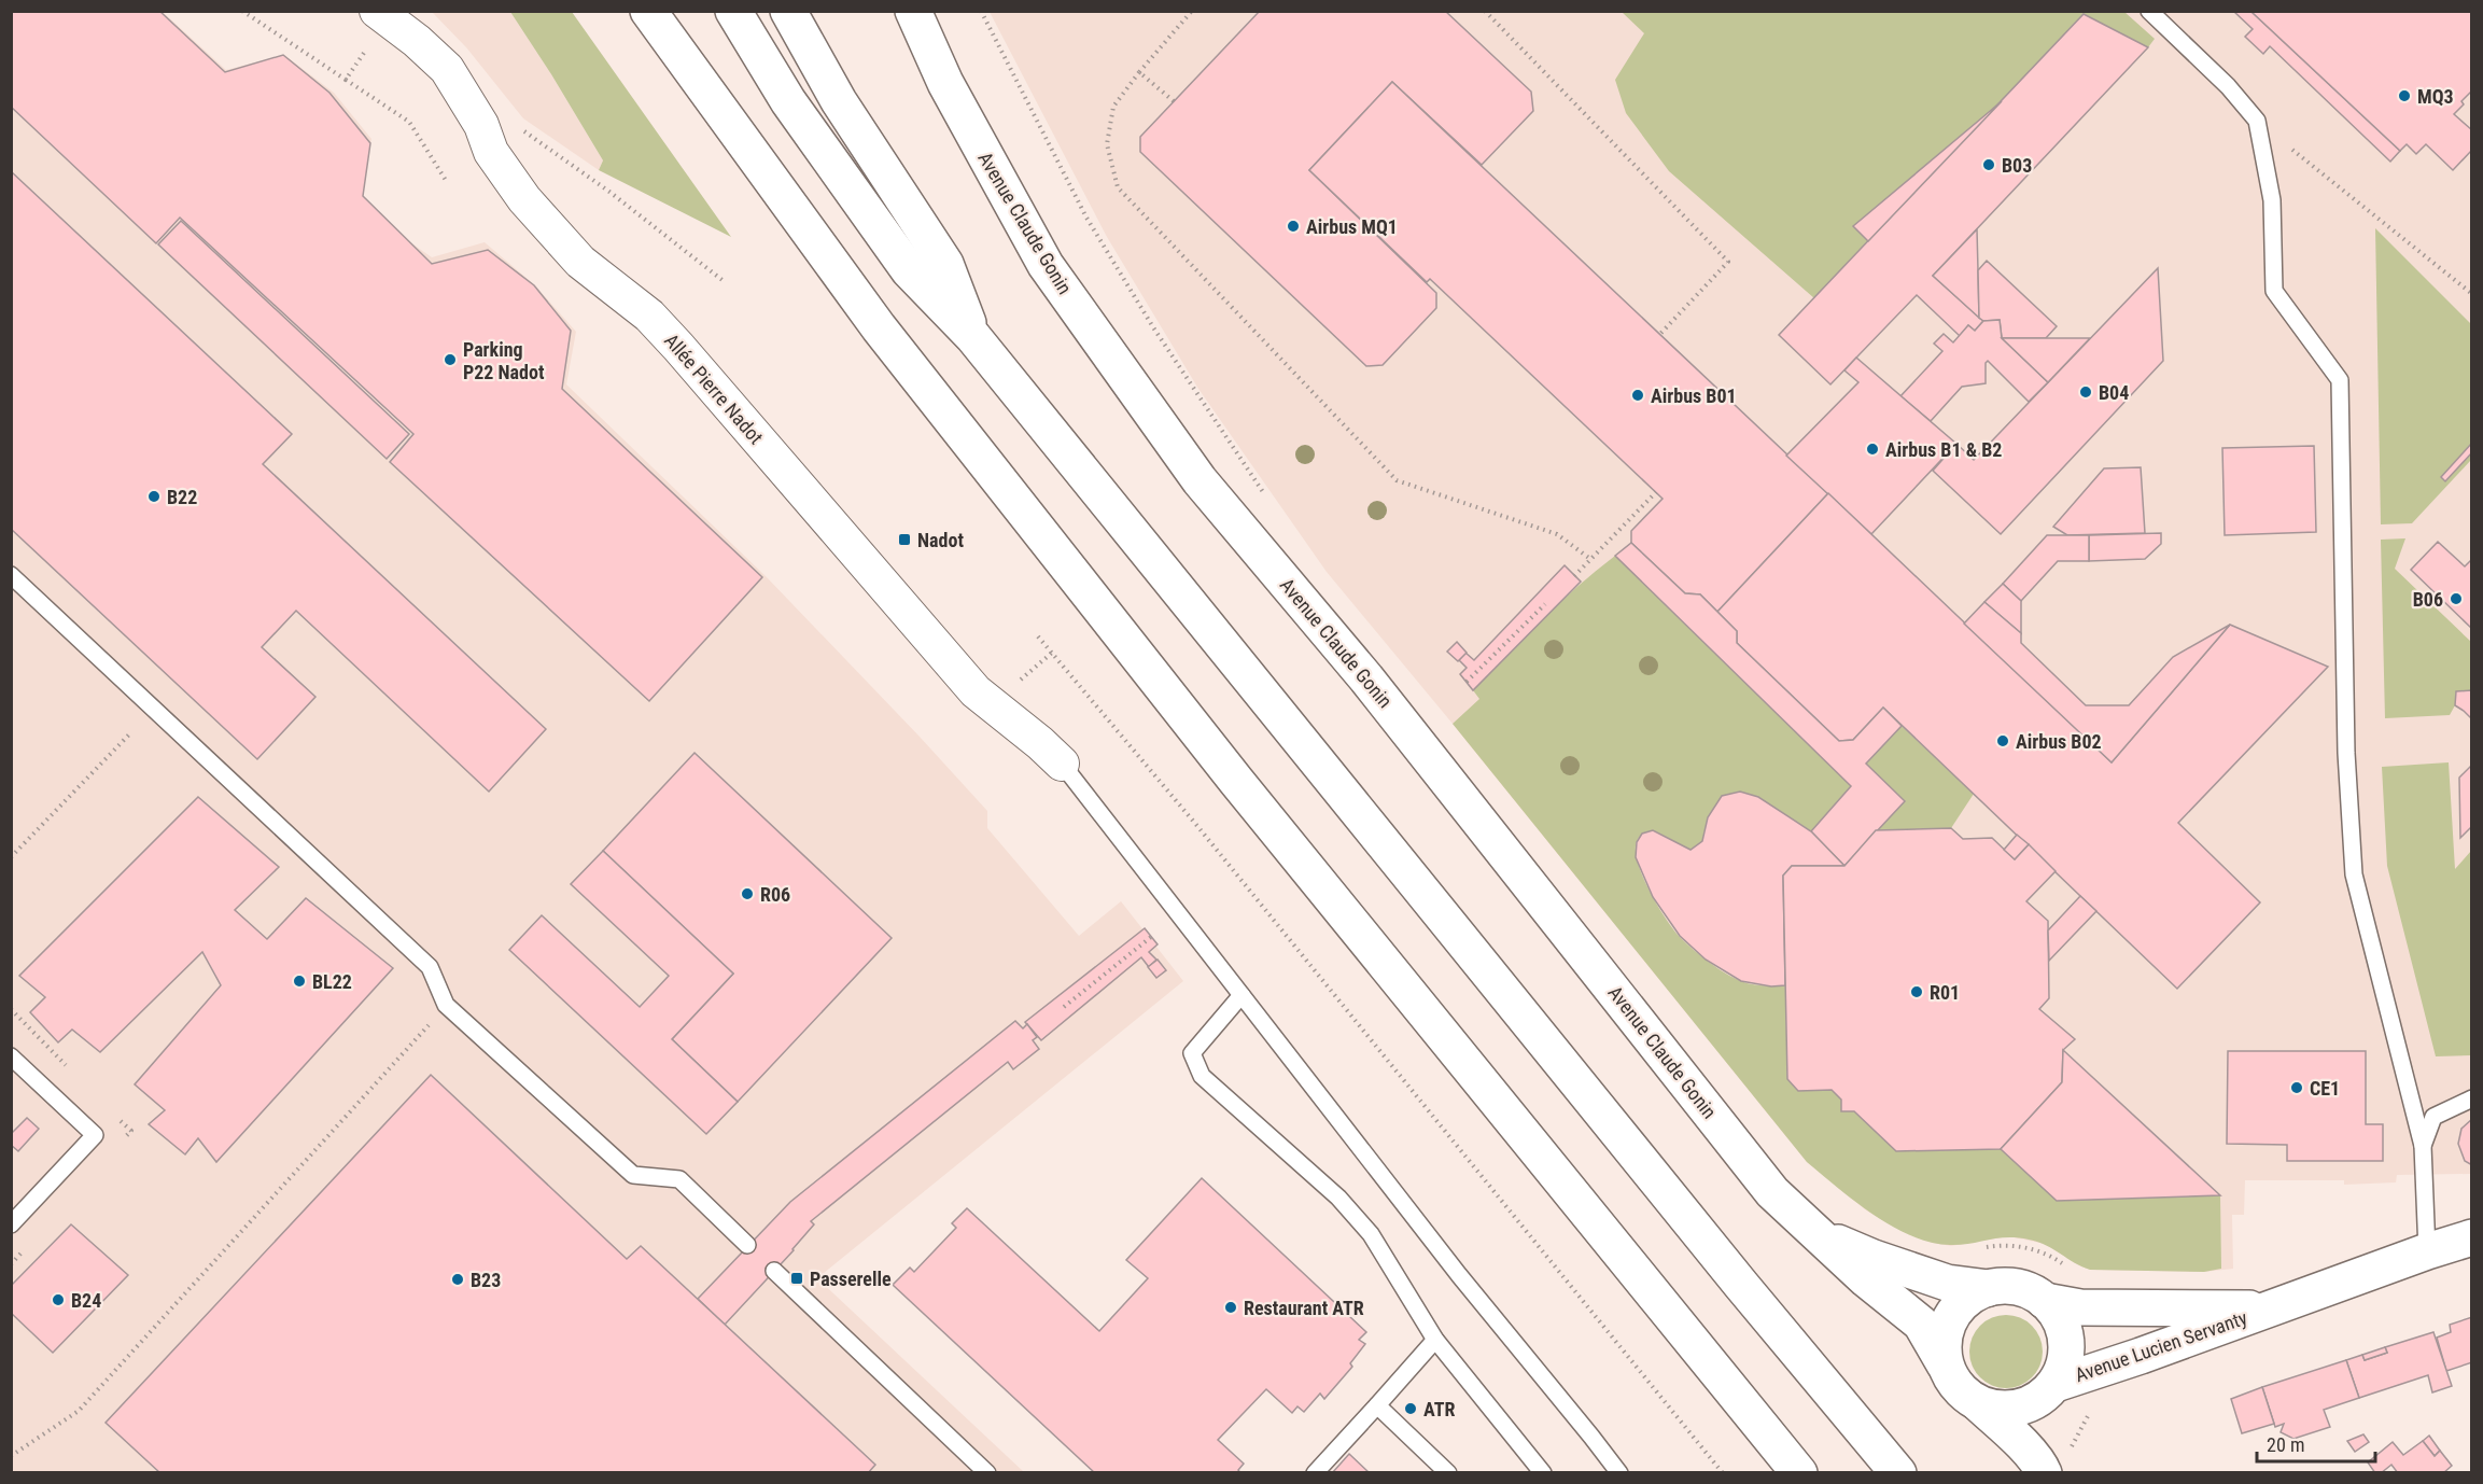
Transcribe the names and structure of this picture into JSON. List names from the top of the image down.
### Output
{
  "streets": {
    "main road": ["Avenue Claude Gonin", "Avenue Lucien Servanty"],
    "street": ["Allée Pierre Nadot"]
  },
  "crossings": [
    ["Avenue Claude Gonin", "Avenue Lucien Servanty"]
  ],
  "places": {
    "other": [
      "MQ3",
      "B03",
      "Airbus MQ1",
      "Parking P22 Nadot",
      "B04",
      "Airbus B01",
      "Airbus B1 & B2",
      "B22",
      "B06",
      "Airbus B02",
      "R06",
      "BL22",
      "R01",
      "CE1",
      "B23",
      "B24",
      "Restaurant ATR",
      "ATR"
    ],
    "transit": ["Nadot", "Passerelle"]
  },
  "scale_bar": "20 m"
}
